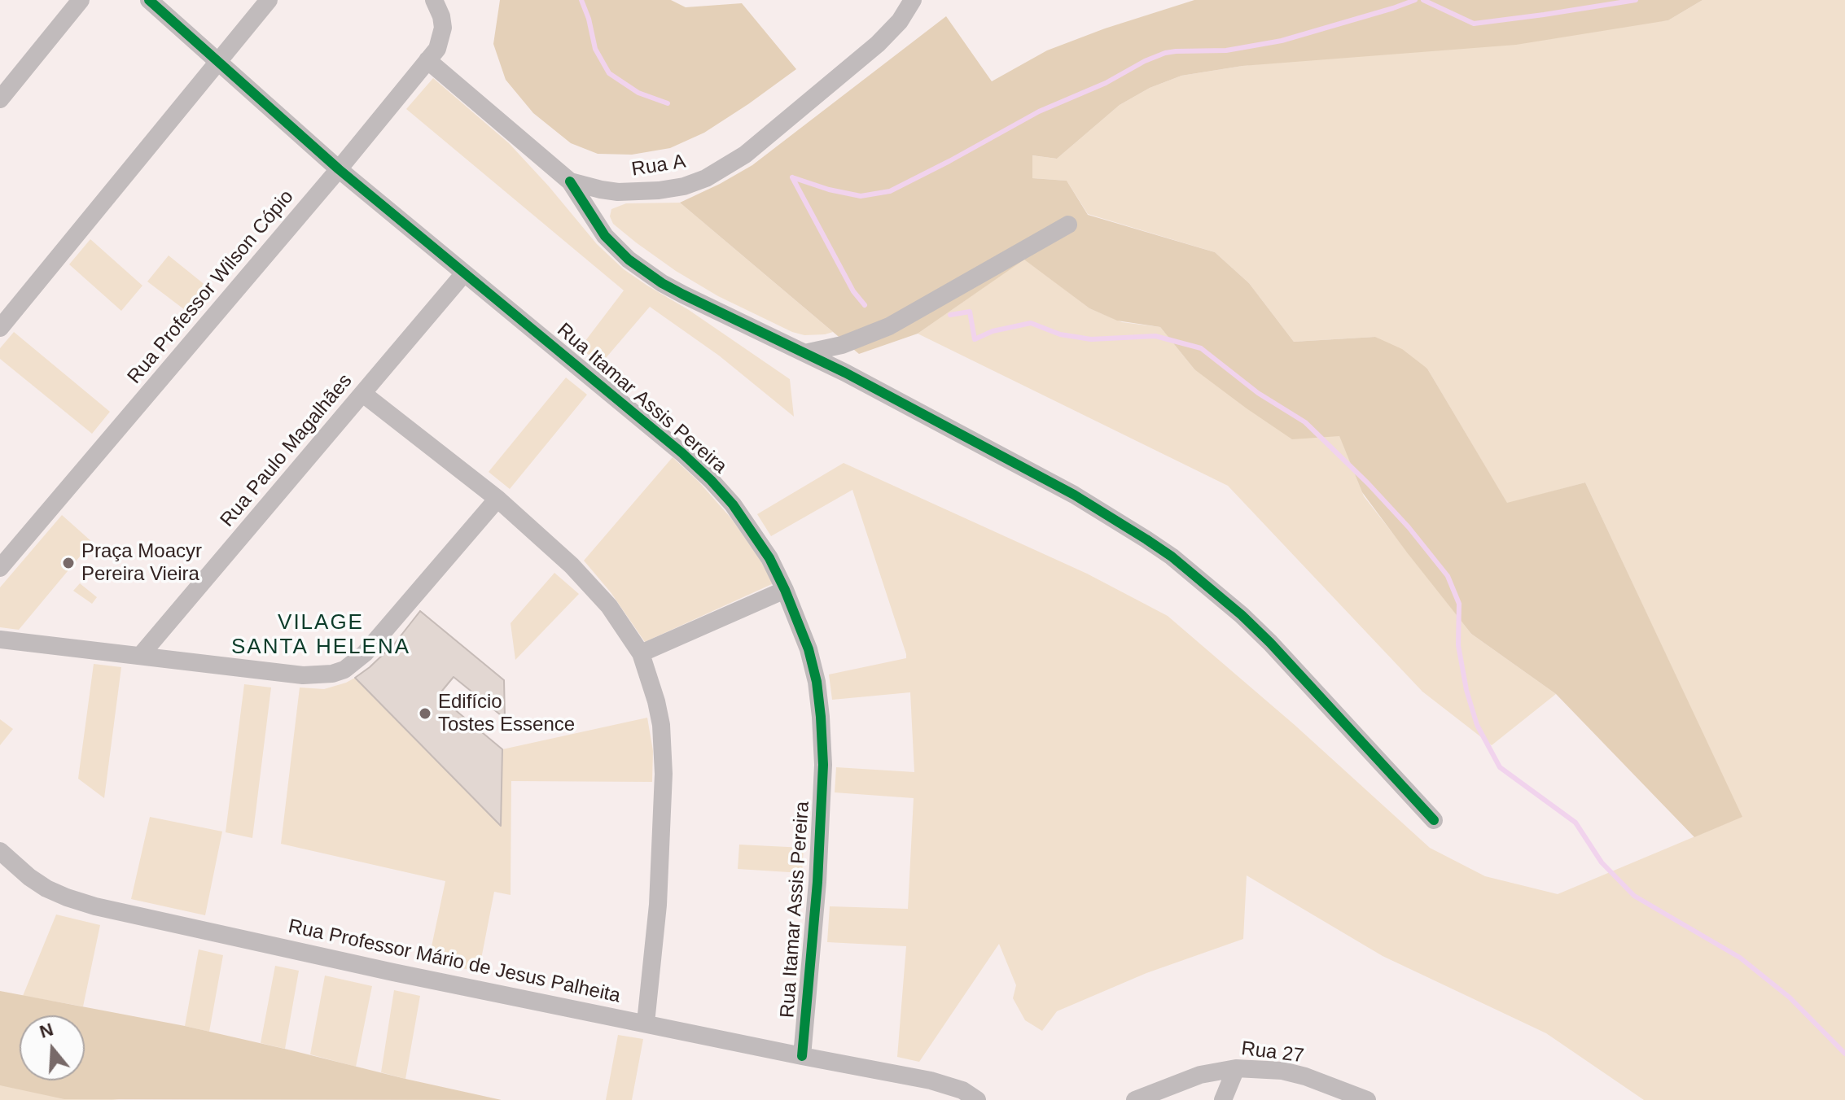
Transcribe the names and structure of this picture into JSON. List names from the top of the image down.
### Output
{
  "streets": {
    "street": [
      "Rua A",
      "Rua Professor Wilson Cópio",
      "Rua Itamar Assis Pereira",
      "Rua Paulo Magalhães",
      "Rua Professor Mário de Jesus Palheita",
      "Rua 27"
    ]
  },
  "crossings": [
    ["Rua A", "Rua Professor Wilson Cópio"],
    ["Rua Professor Wilson Cópio", "Rua Itamar Assis Pereira"],
    ["Rua Itamar Assis Pereira", "Rua Paulo Magalhães"],
    ["Rua Itamar Assis Pereira", "Rua Professor Mário de Jesus Palheita"]
  ],
  "districts": ["VILAGE SANTA HELENA"],
  "places": ["Praça Moacyr Pereira Vieira", "Edifício Tostes Essence"],
  "north": "top"
}
